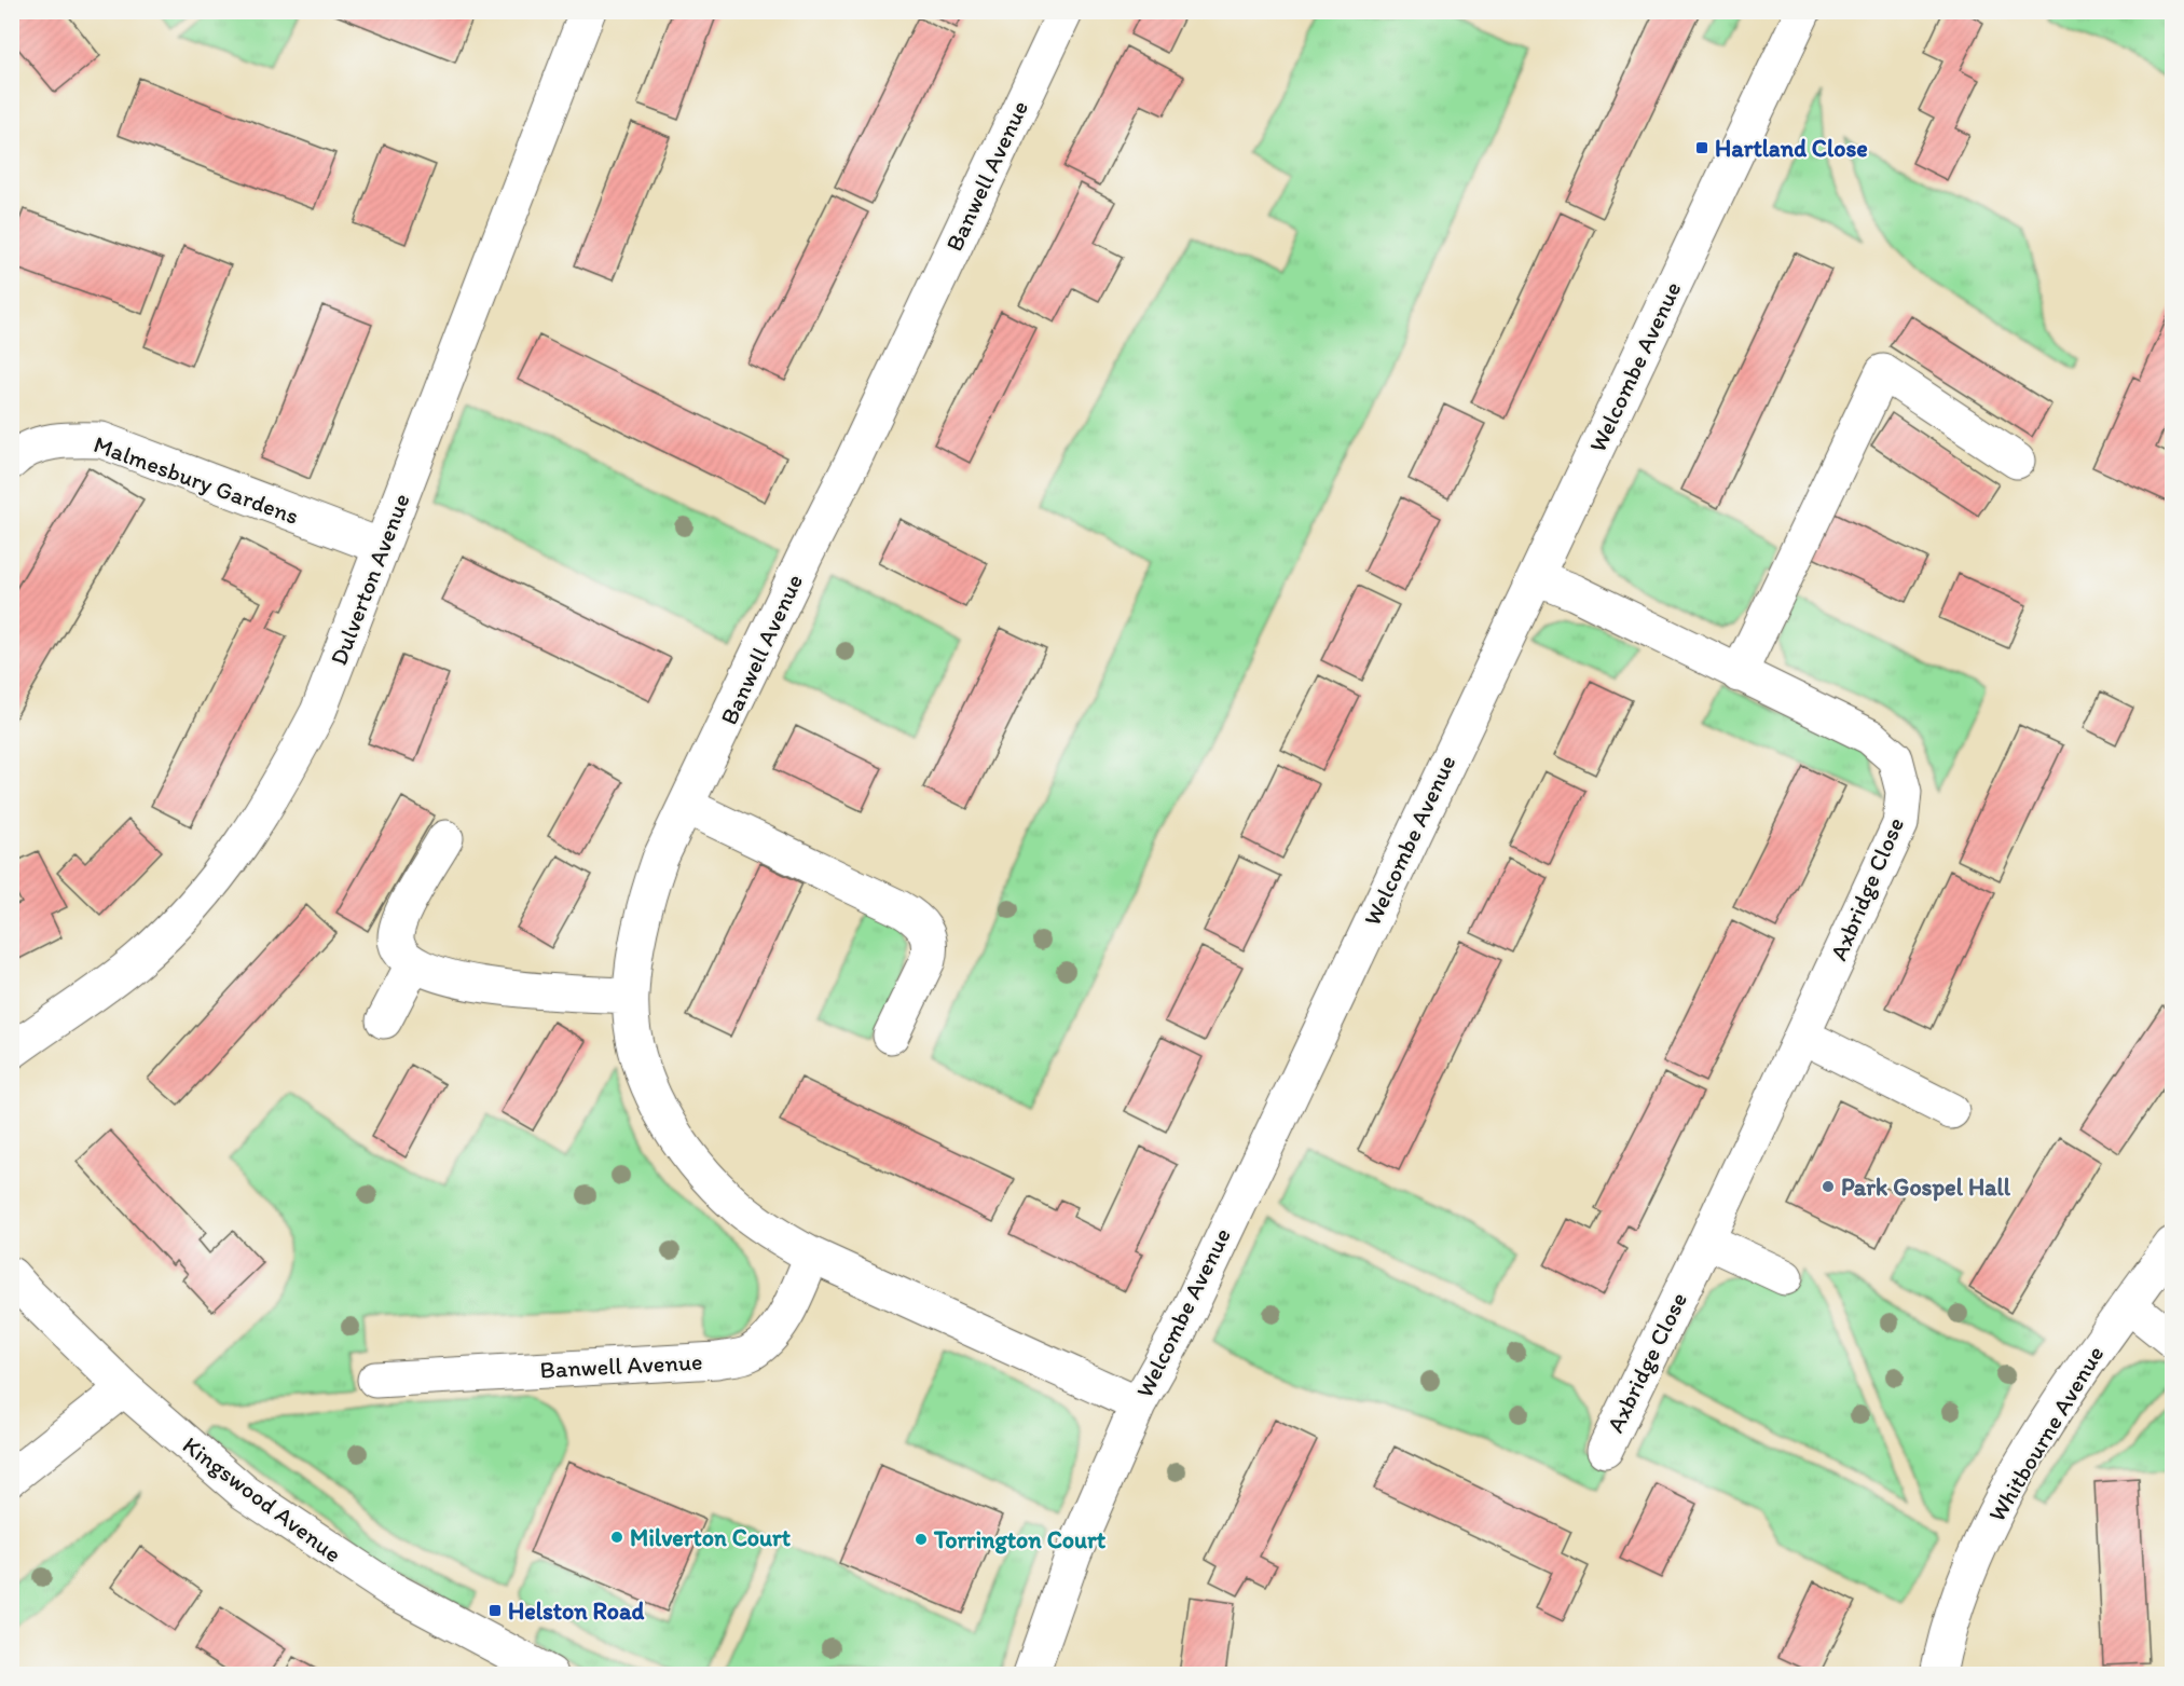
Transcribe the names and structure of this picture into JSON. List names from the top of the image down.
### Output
{
  "streets": {
    "street": [
      "Banwell Avenue",
      "Welcombe Avenue",
      "Malmesbury Gardens",
      "Dulverton Avenue",
      "Axbridge Close",
      "Whitbourne Avenue",
      "Kingswood Avenue"
    ]
  },
  "crossings": [
    ["Banwell Avenue", "Welcombe Avenue"],
    ["Welcombe Avenue", "Axbridge Close"],
    ["Malmesbury Gardens", "Dulverton Avenue"]
  ],
  "places": {
    "transit": ["Hartland Close", "Helston Road"],
    "other": ["Park Gospel Hall", "Milverton Court", "Torrington Court"]
  }
}
